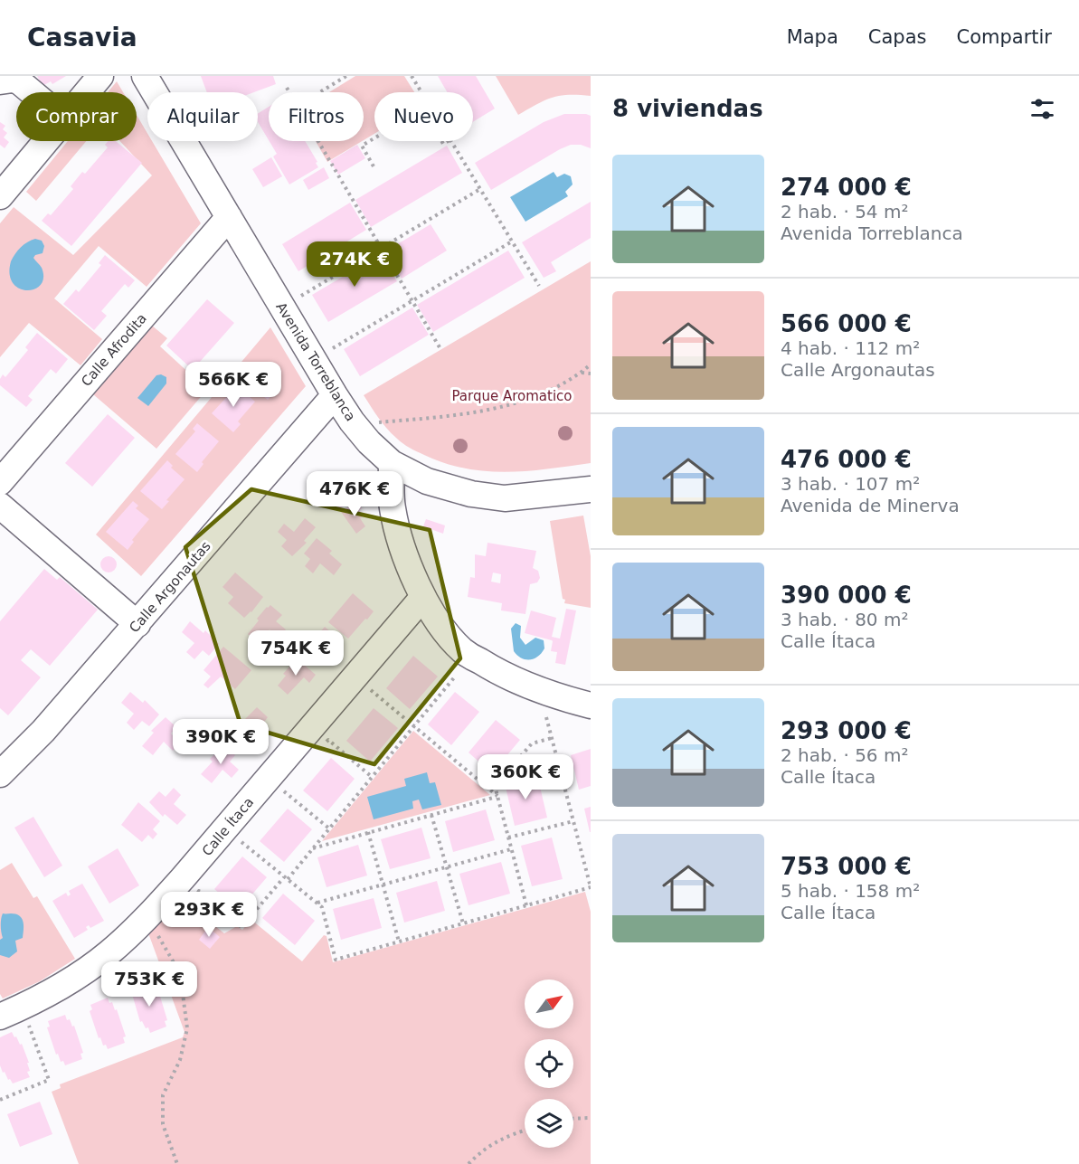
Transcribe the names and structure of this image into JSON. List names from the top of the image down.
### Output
{
  "streets": {
    "street": [
      "Calle Afrodita",
      "Avenida Torreblanca",
      "Calle Argonautas",
      "Calle Ítaca"
    ]
  },
  "crossings": [
    ["Calle Afrodita", "Avenida Torreblanca"],
    ["Avenida Torreblanca", "Calle Argonautas"]
  ],
  "parks": ["Parque Aromatico"],
  "north": "top right",
  "page": {
    "header": "Casavia",
    "nav": ["Mapa", "Capas", "Compartir"],
    "heading": "8 viviendas",
    "chip": [
      "Comprar",
      "Alquilar",
      "Filtros",
      "Nuevo"
    ],
    "list": [
      {
        "name": "274 000 €",
        "note": "2 hab. · 54 m² · Avenida Torreblanca"
      },
      {
        "name": "566 000 €",
        "note": "4 hab. · 112 m² · Calle Argonautas"
      },
      {
        "name": "476 000 €",
        "note": "3 hab. · 107 m² · Avenida de Minerva"
      },
      {
        "name": "390 000 €",
        "note": "3 hab. · 80 m² · Calle Ítaca"
      },
      {
        "name": "293 000 €",
        "note": "2 hab. · 56 m² · Calle Ítaca"
      },
      {
        "name": "753 000 €",
        "note": "5 hab. · 158 m² · Calle Ítaca"
      }
    ],
    "price": [
      "274K €",
      "566K €",
      "476K €",
      "754K €",
      "390K €",
      "360K €",
      "293K €",
      "753K €"
    ]
  }
}
